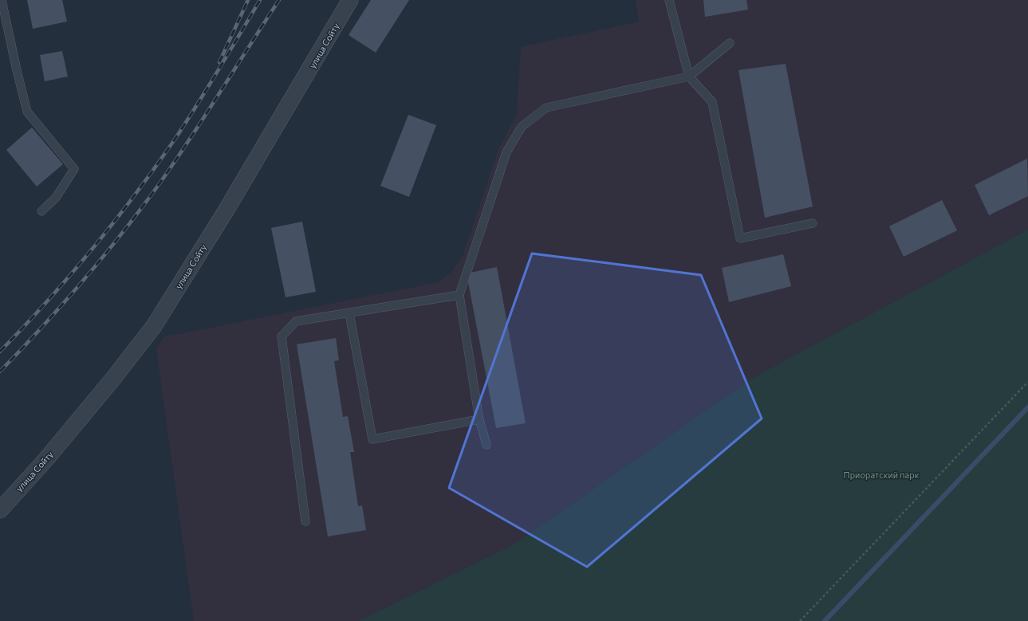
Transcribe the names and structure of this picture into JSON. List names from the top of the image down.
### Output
{
  "streets": {
    "street": ["улица Сойту"]
  },
  "parks": ["Приоратский парк"]
}
